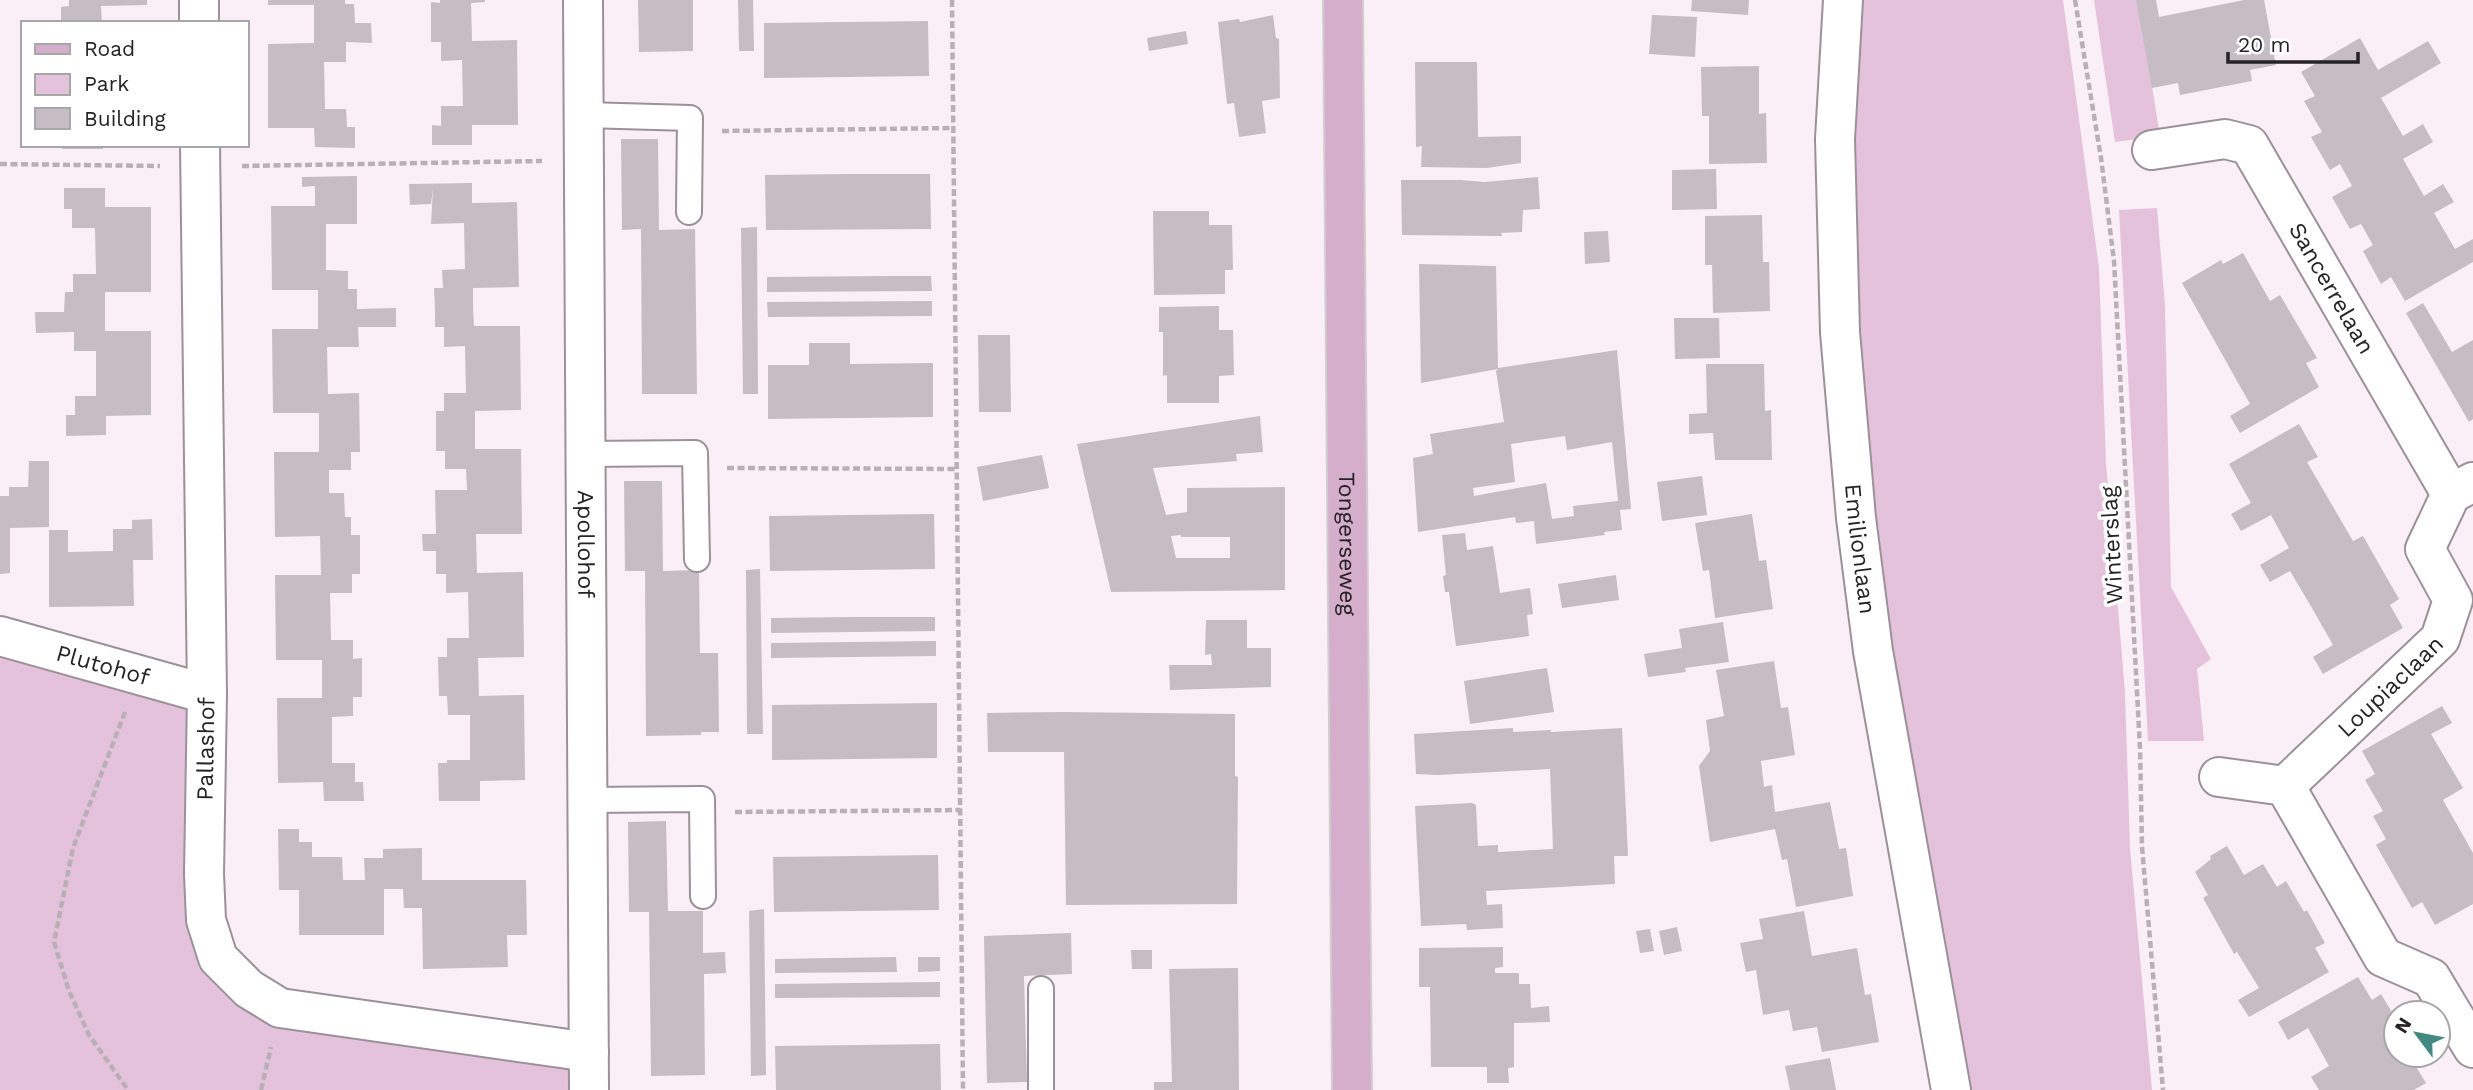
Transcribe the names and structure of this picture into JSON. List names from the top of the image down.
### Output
{
  "streets": {
    "main road": ["Tongerseweg"],
    "street": [
      "Sancerrelaan",
      "Apollohof",
      "Emilionlaan",
      "Plutohof",
      "Loupiaclaan",
      "Pallashof"
    ],
    "path": ["Winterslag"]
  },
  "crossings": [
    ["Sancerrelaan", "Loupiaclaan"],
    ["Apollohof", "Pallashof"],
    ["Plutohof", "Pallashof"]
  ],
  "legend": ["Road", "Park", "Building"],
  "scale_bar": "20 m",
  "north": "top left"
}
